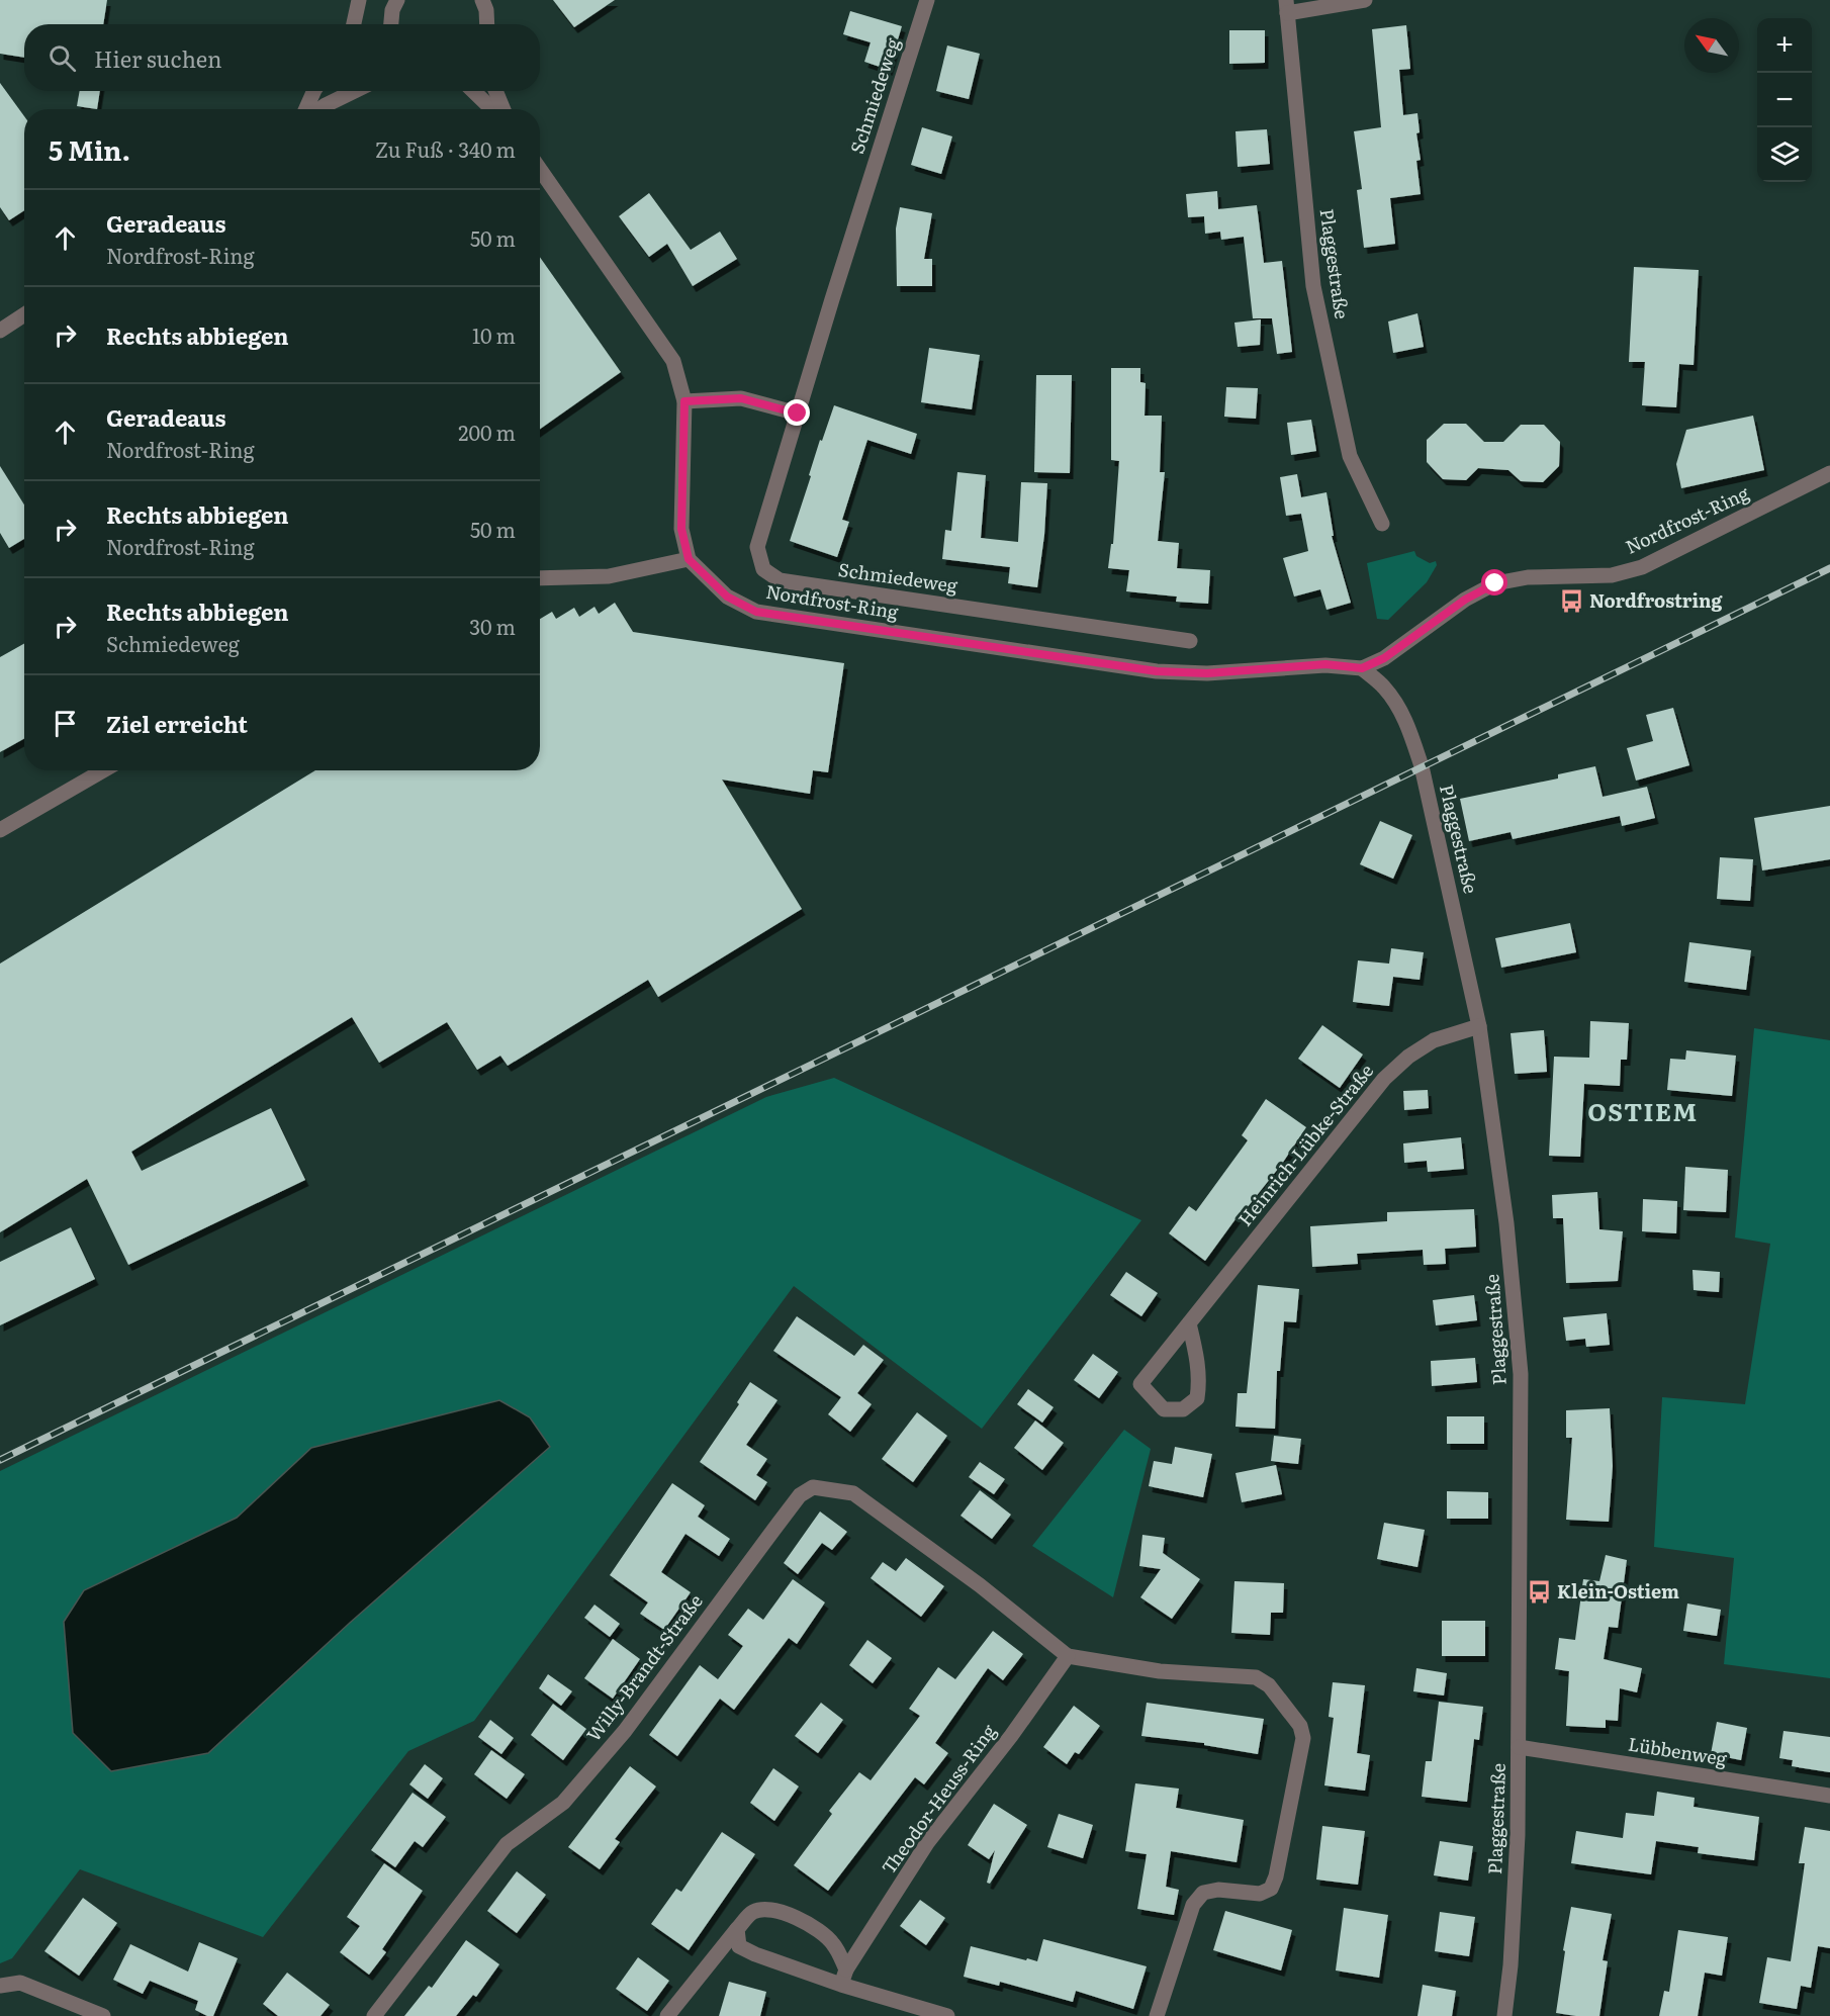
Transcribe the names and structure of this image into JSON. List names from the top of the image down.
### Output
{
  "streets": {
    "street": [
      "Schmiedeweg",
      "Plaggestraße",
      "Nordfrost-Ring",
      "Heinrich-Lübke-Straße",
      "Willy-Brandt-Straße",
      "Lübbenweg",
      "Theodor-Heuss-Ring"
    ]
  },
  "crossings": [
    ["Plaggestraße", "Nordfrost-Ring"],
    ["Plaggestraße", "Heinrich-Lübke-Straße"],
    ["Plaggestraße", "Lübbenweg"],
    ["Willy-Brandt-Straße", "Theodor-Heuss-Ring"]
  ],
  "districts": ["OSTIEM"],
  "places": {
    "bus stop": ["Nordfrostring", "Klein-Ostiem"]
  },
  "north": "top left",
  "page": {
    "map_buttons": ["+", "−"],
    "search": "Hier suchen",
    "heading": ["5 Min.", "Zu Fuß · 340 m"],
    "list": [
      ["Geradeaus", "Nordfrost-Ring", "50 m"],
      ["Rechts abbiegen", "10 m"],
      ["Geradeaus", "Nordfrost-Ring", "200 m"],
      ["Rechts abbiegen", "Nordfrost-Ring", "50 m"],
      ["Rechts abbiegen", "Schmiedeweg", "30 m"],
      "Ziel erreicht"
    ]
  }
}
